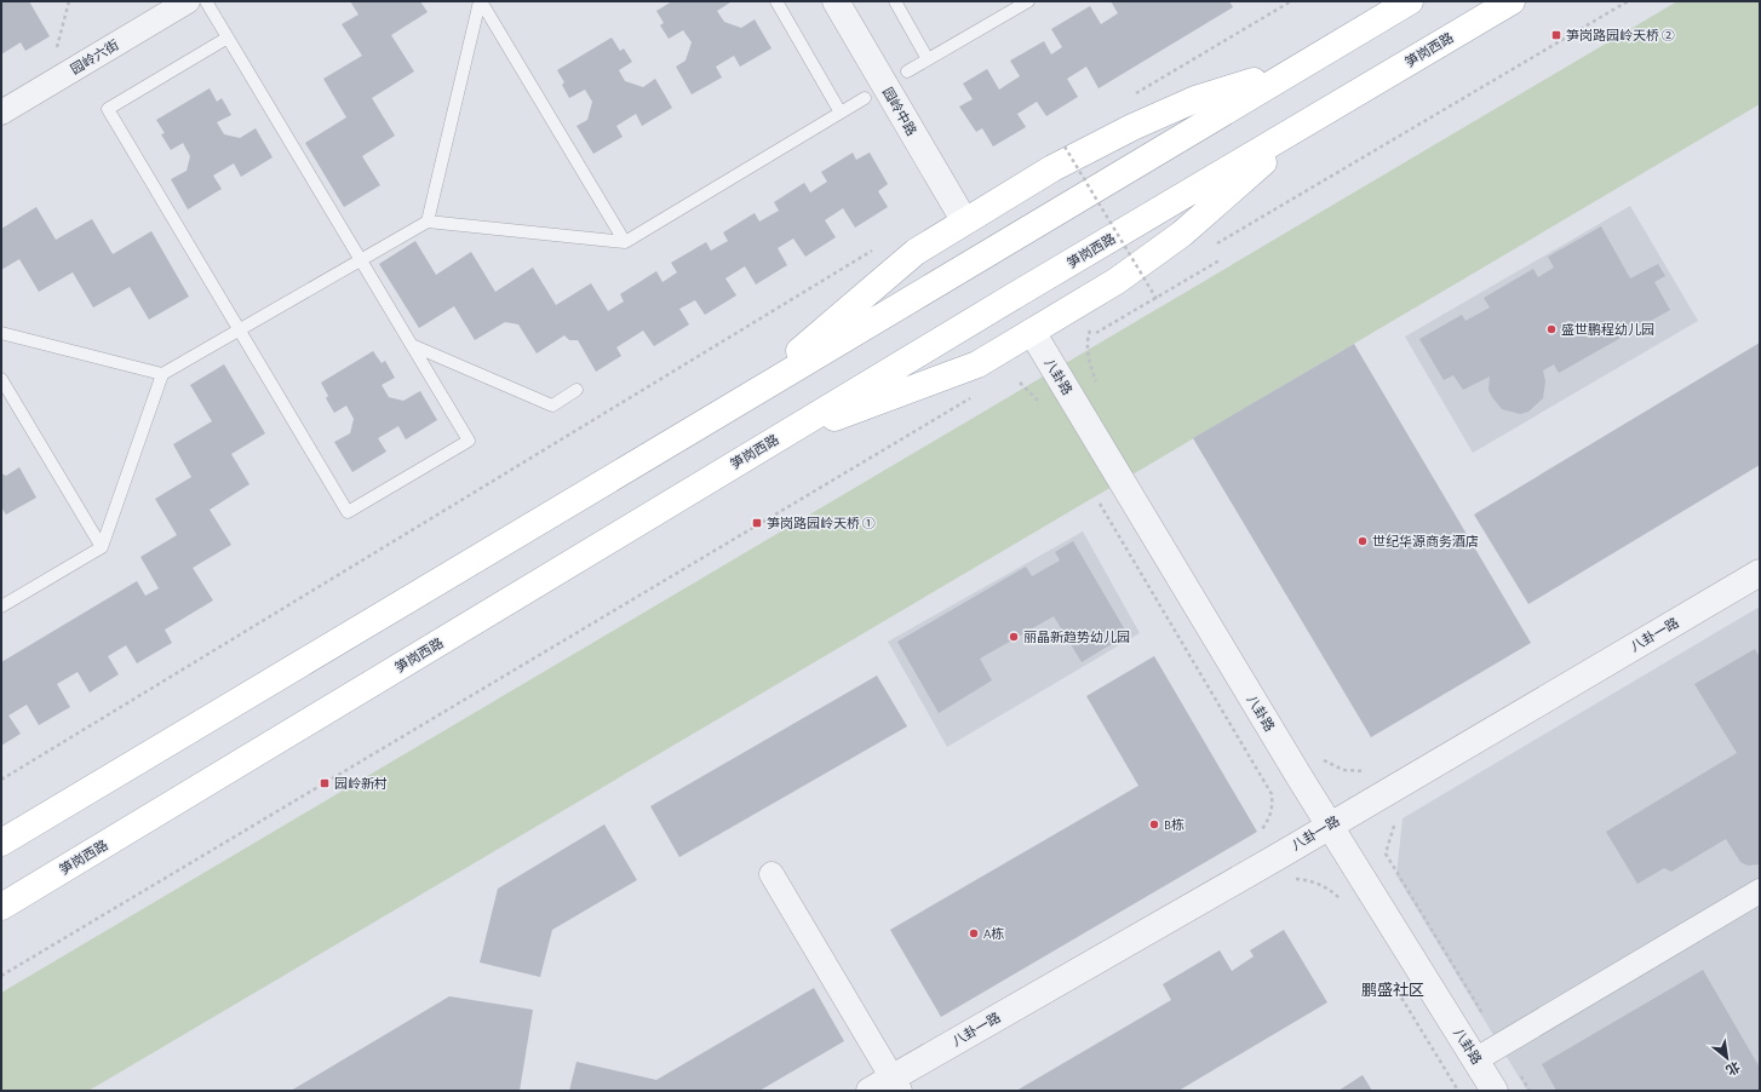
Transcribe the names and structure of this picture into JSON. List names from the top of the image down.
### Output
{
  "streets": {
    "main road": ["笋岗西路"],
    "street": [
      "园岭六街",
      "园岭中路",
      "八卦路",
      "八卦一路"
    ]
  },
  "crossings": [
    ["八卦路", "八卦一路"]
  ],
  "districts": ["鹏盛社区"],
  "places": {
    "transit": ["笋岗路园岭天桥 ②", "笋岗路园岭天桥 ①", "园岭新村"],
    "other": [
      "盛世鹏程幼儿园",
      "世纪华源商务酒店",
      "丽晶新趋势幼儿园",
      "B栋",
      "A栋"
    ]
  },
  "north": "bottom right"
}
